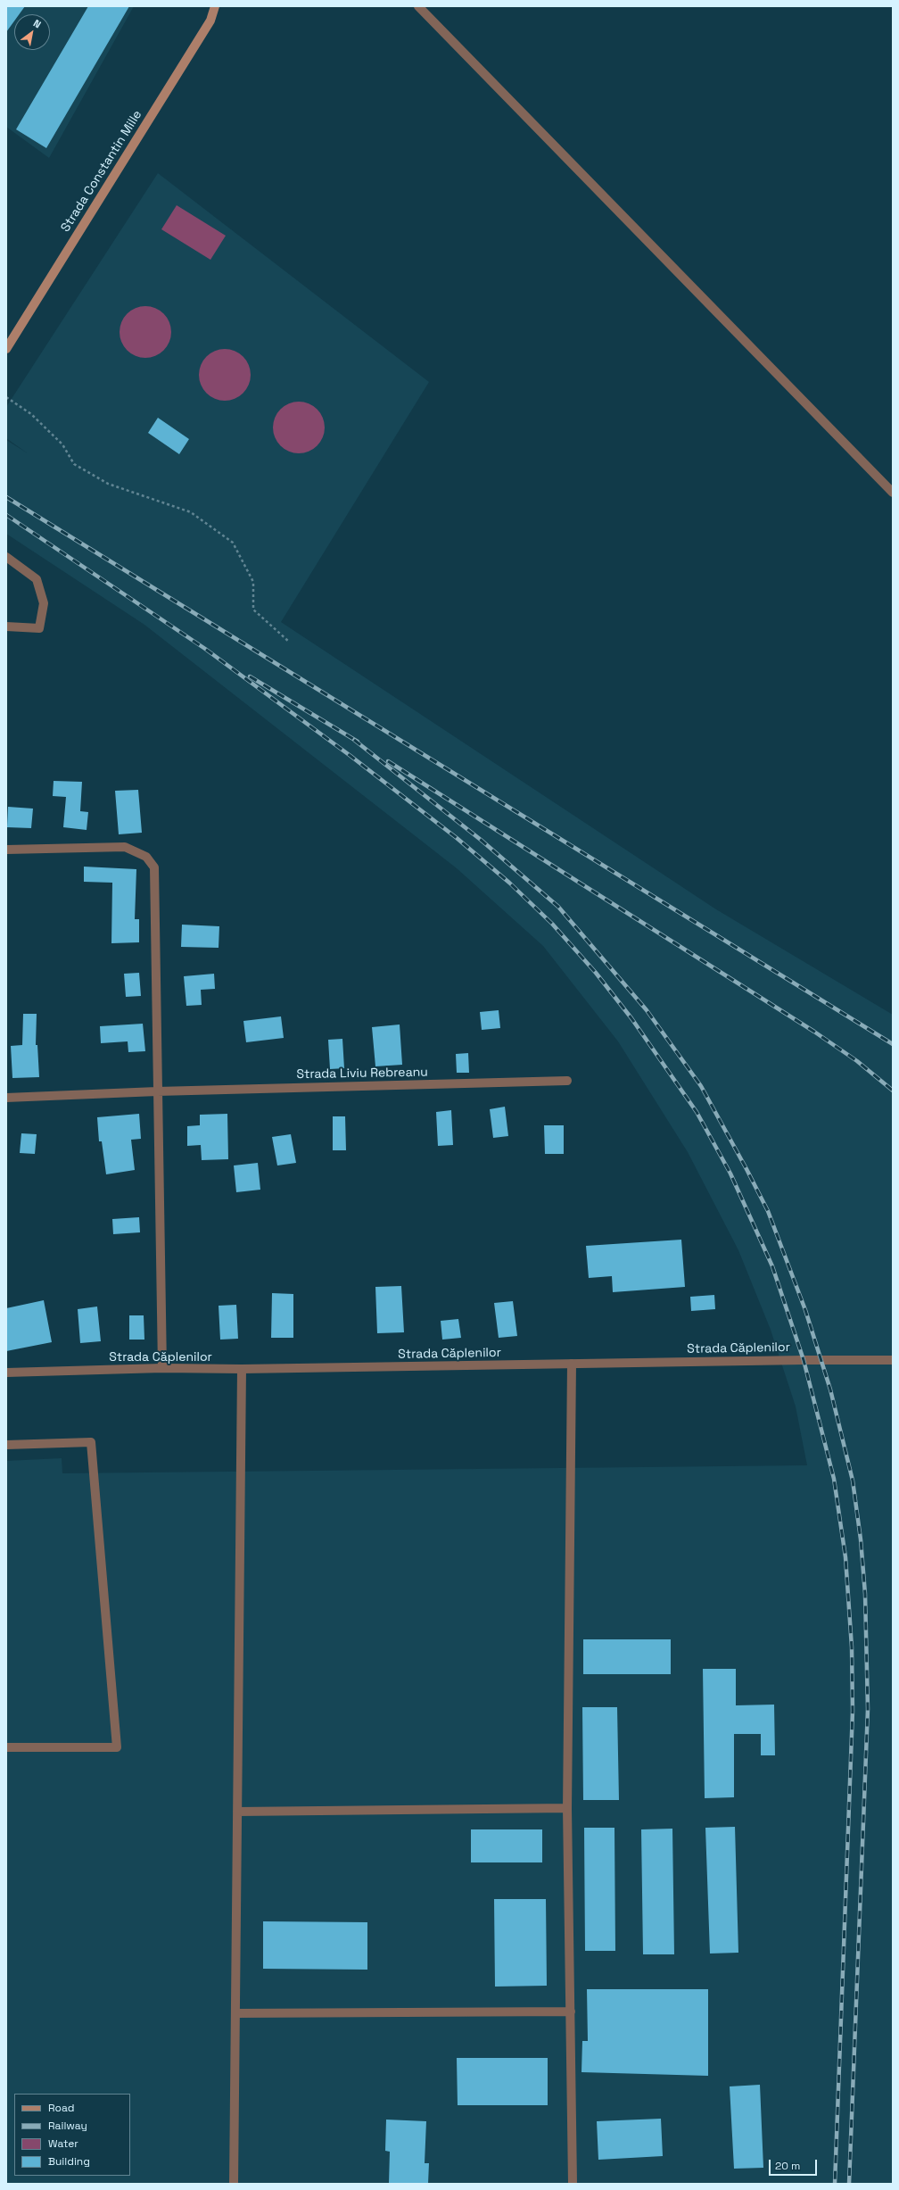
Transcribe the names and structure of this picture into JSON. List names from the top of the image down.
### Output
{
  "streets": {
    "main road": ["Strada Constantin Mille"],
    "street": ["Strada Liviu Rebreanu", "Strada Căplenilor"]
  },
  "legend": [
    "Road",
    "Railway",
    "Water",
    "Building"
  ],
  "scale_bar": "20 m",
  "north": "top right"
}
